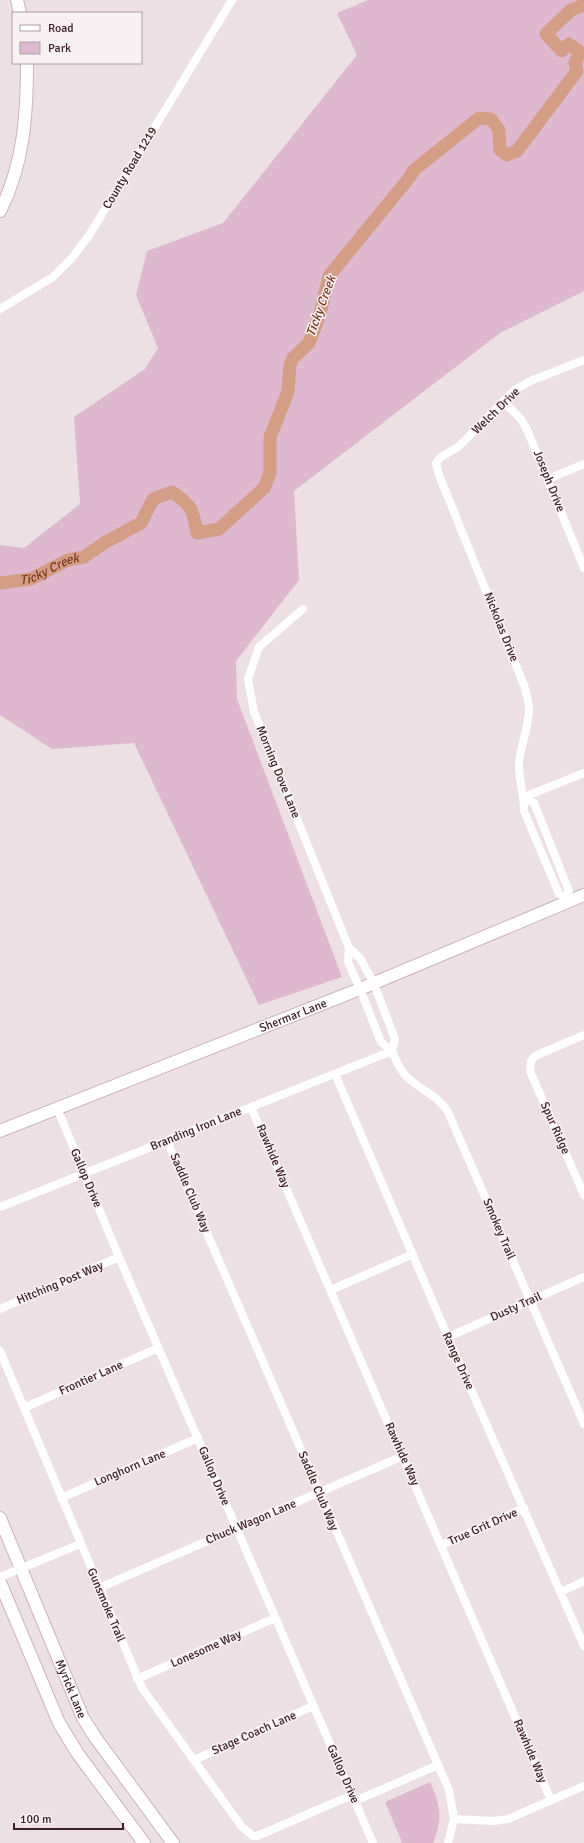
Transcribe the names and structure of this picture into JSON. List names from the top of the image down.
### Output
{
  "streets": {
    "street": [
      "County Road 1219",
      "Welch Drive",
      "Joseph Drive",
      "Nickolas Drive",
      "Morning Dove Lane",
      "Shermar Lane",
      "Spur Ridge",
      "Branding Iron Lane",
      "Rawhide Way",
      "Gallop Drive",
      "Saddle Club Way",
      "Smokey Trail",
      "Hitching Post Way",
      "Dusty Trail",
      "Range Drive",
      "Frontier Lane",
      "Longhorn Lane",
      "Chuck Wagon Lane",
      "True Grit Drive",
      "Gunsmoke Trail",
      "Lonesome Way",
      "Myrick Lane",
      "Stage Coach Lane"
    ]
  },
  "crossings": [
    ["Welch Drive", "Joseph Drive"],
    ["Welch Drive", "Nickolas Drive"],
    ["Morning Dove Lane", "Shermar Lane"],
    ["Morning Dove Lane", "Smokey Trail"],
    ["Shermar Lane", "Gallop Drive"],
    ["Shermar Lane", "Smokey Trail"],
    ["Branding Iron Lane", "Rawhide Way"],
    ["Branding Iron Lane", "Gallop Drive"],
    ["Branding Iron Lane", "Saddle Club Way"],
    ["Branding Iron Lane", "Smokey Trail"],
    ["Branding Iron Lane", "Range Drive"],
    ["Rawhide Way", "Chuck Wagon Lane"],
    ["Rawhide Way", "True Grit Drive"],
    ["Gallop Drive", "Hitching Post Way"],
    ["Gallop Drive", "Frontier Lane"],
    ["Gallop Drive", "Longhorn Lane"],
    ["Gallop Drive", "Chuck Wagon Lane"],
    ["Gallop Drive", "Gunsmoke Trail"],
    ["Gallop Drive", "Lonesome Way"],
    ["Gallop Drive", "Stage Coach Lane"],
    ["Saddle Club Way", "Chuck Wagon Lane"],
    ["Smokey Trail", "Dusty Trail"],
    ["Dusty Trail", "Range Drive"],
    ["Range Drive", "True Grit Drive"],
    ["Frontier Lane", "Gunsmoke Trail"],
    ["Longhorn Lane", "Gunsmoke Trail"],
    ["Chuck Wagon Lane", "Gunsmoke Trail"],
    ["Gunsmoke Trail", "Lonesome Way"],
    ["Gunsmoke Trail", "Stage Coach Lane"]
  ],
  "water": ["Ticky Creek"],
  "legend": ["Road", "Park"],
  "scale_bar": "100 m"
}
